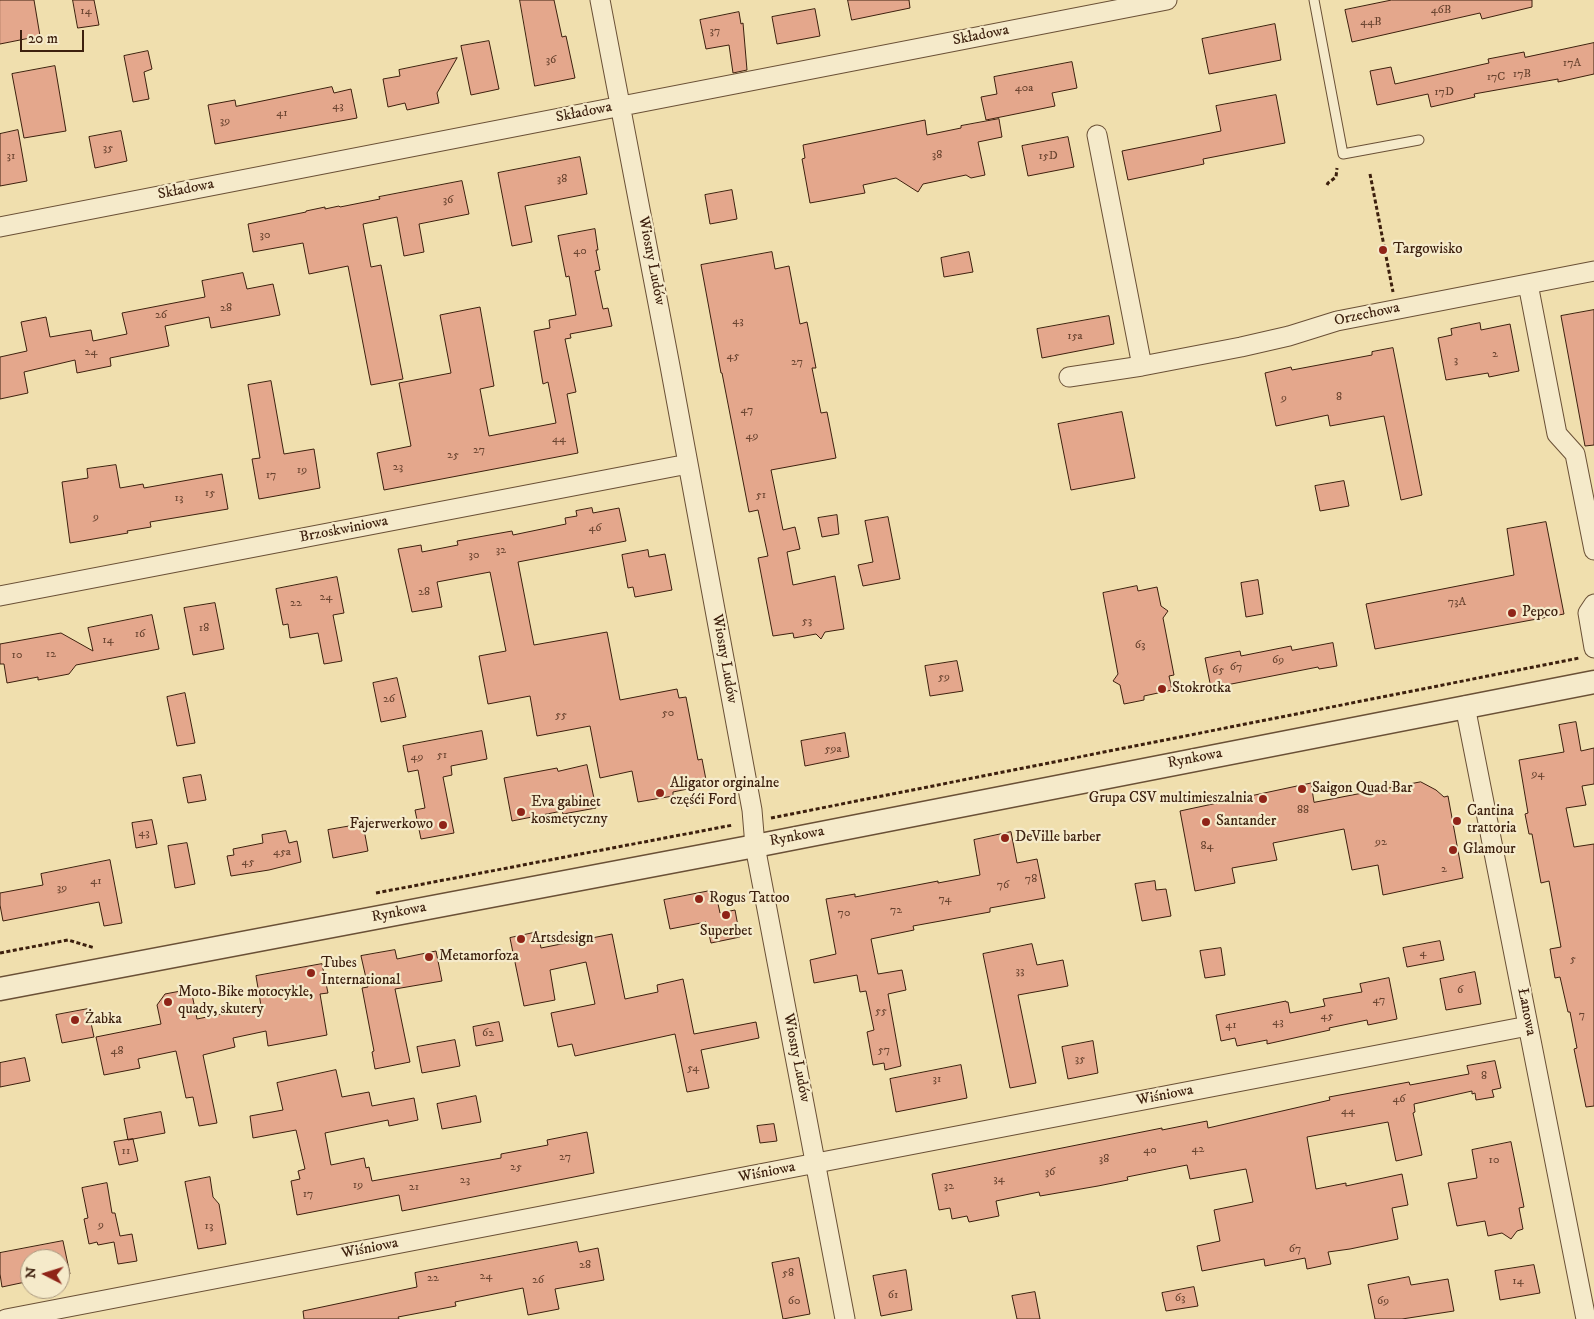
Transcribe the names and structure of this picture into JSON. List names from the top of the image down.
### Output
{
  "streets": {
    "street": [
      "Składowa",
      "Wiosny Ludów",
      "Orzechowa",
      "Brzoskwiniowa",
      "Rynkowa",
      "Łanowa",
      "Wiśniowa"
    ]
  },
  "crossings": [
    ["Składowa", "Wiosny Ludów"],
    ["Wiosny Ludów", "Brzoskwiniowa"],
    ["Wiosny Ludów", "Rynkowa"],
    ["Wiosny Ludów", "Wiśniowa"],
    ["Rynkowa", "Łanowa"],
    ["Łanowa", "Wiśniowa"]
  ],
  "places": [
    "Targowisko",
    "Pepco",
    "Stokrotka",
    "Saigon Quad Bar",
    "Aligator orginalne częśći Ford",
    "Grupa CSV multimieszalnia",
    "Eva gabinet kosmetyczny",
    "Cantina trattoria",
    "Santander",
    "Fajerwerkowo",
    "DeVille barber",
    "Glamour",
    "Rogus Tattoo",
    "Superbet",
    "Artsdesign",
    "Metamorfoza",
    "Tubes International",
    "Moto-Bike motocykle, quady, skutery",
    "Żabka"
  ],
  "house_numbers": [
    "46B",
    "14",
    "44B",
    "37",
    "36",
    "17A",
    "17B",
    "17C",
    "40a",
    "17D",
    "43",
    "41",
    "39",
    "35",
    "38",
    "31",
    "15D",
    "38",
    "36",
    "30",
    "40",
    "28",
    "26",
    "43",
    "15a",
    "24",
    "2",
    "45",
    "3",
    "27",
    "8",
    "9",
    "47",
    "49",
    "44",
    "27",
    "25",
    "23",
    "19",
    "17",
    "15",
    "51",
    "13",
    "9",
    "46",
    "32",
    "30",
    "28",
    "24",
    "73A",
    "22",
    "53",
    "18",
    "16",
    "14",
    "63",
    "12",
    "10",
    "69",
    "67",
    "65",
    "59",
    "26",
    "50",
    "55",
    "59a",
    "51",
    "49",
    "94",
    "88",
    "43",
    "92",
    "84",
    "45a",
    "45",
    "2",
    "78",
    "41",
    "76",
    "39",
    "74",
    "72",
    "70",
    "4",
    "5",
    "33",
    "6",
    "47",
    "55",
    "7",
    "45",
    "43",
    "41",
    "62",
    "57",
    "48",
    "35",
    "54",
    "8",
    "31",
    "46",
    "44",
    "42",
    "40",
    "11",
    "27",
    "38",
    "10",
    "25",
    "36",
    "34",
    "23",
    "19",
    "32",
    "21",
    "17",
    "9",
    "13",
    "67",
    "28",
    "58",
    "24",
    "22",
    "26",
    "14",
    "61",
    "63",
    "60",
    "69"
  ],
  "scale_bar": "20 m",
  "north": "left"
}
